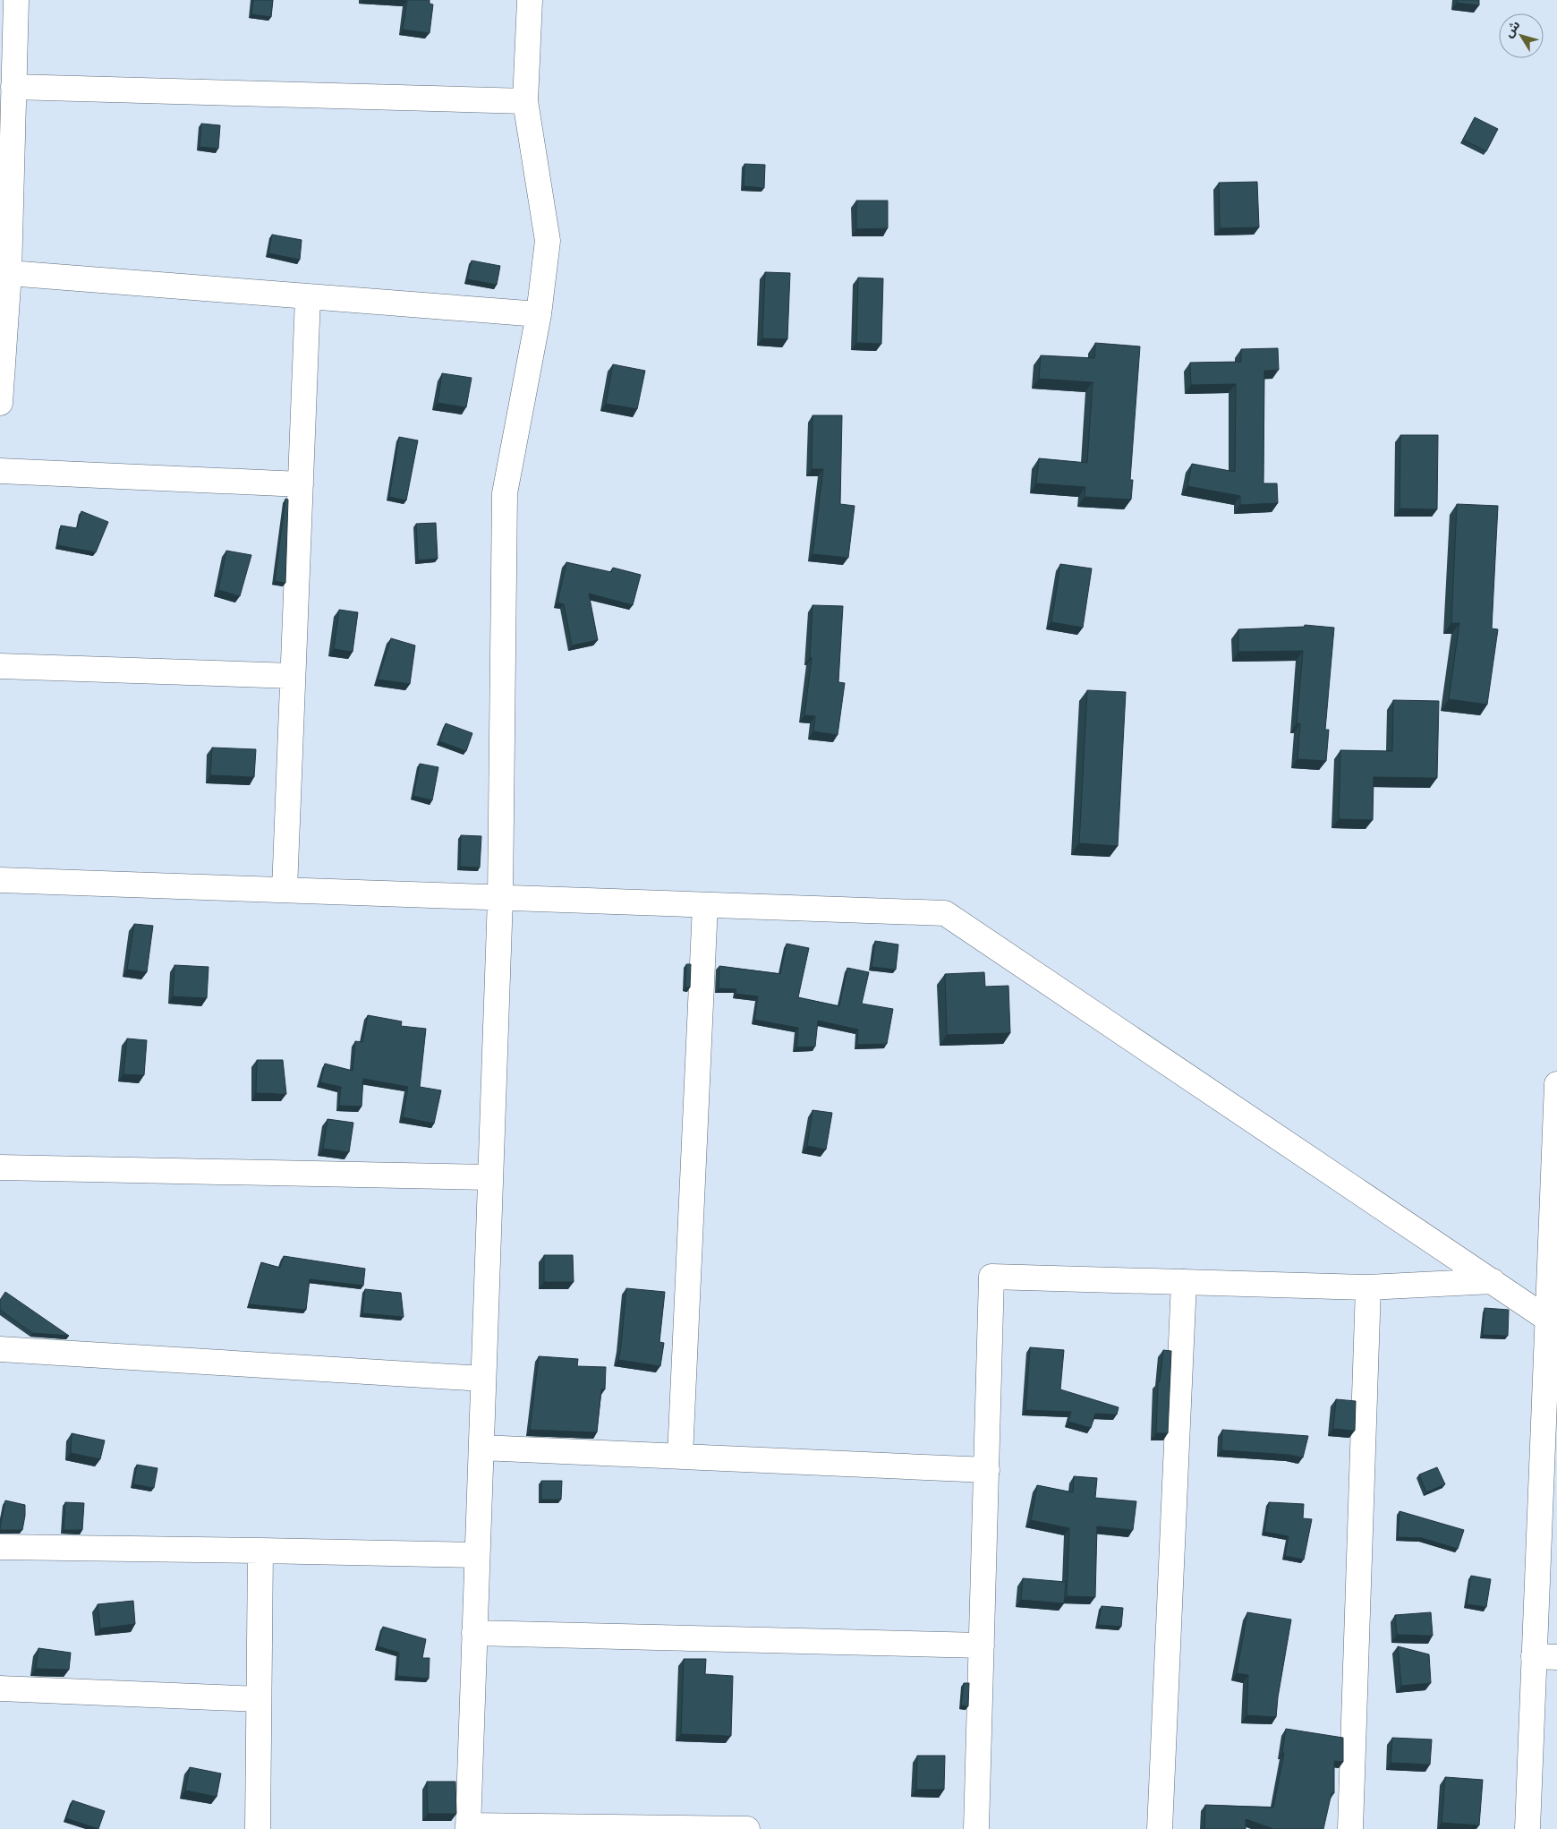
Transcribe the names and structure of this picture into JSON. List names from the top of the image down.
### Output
{
  "north": "top left"
}
